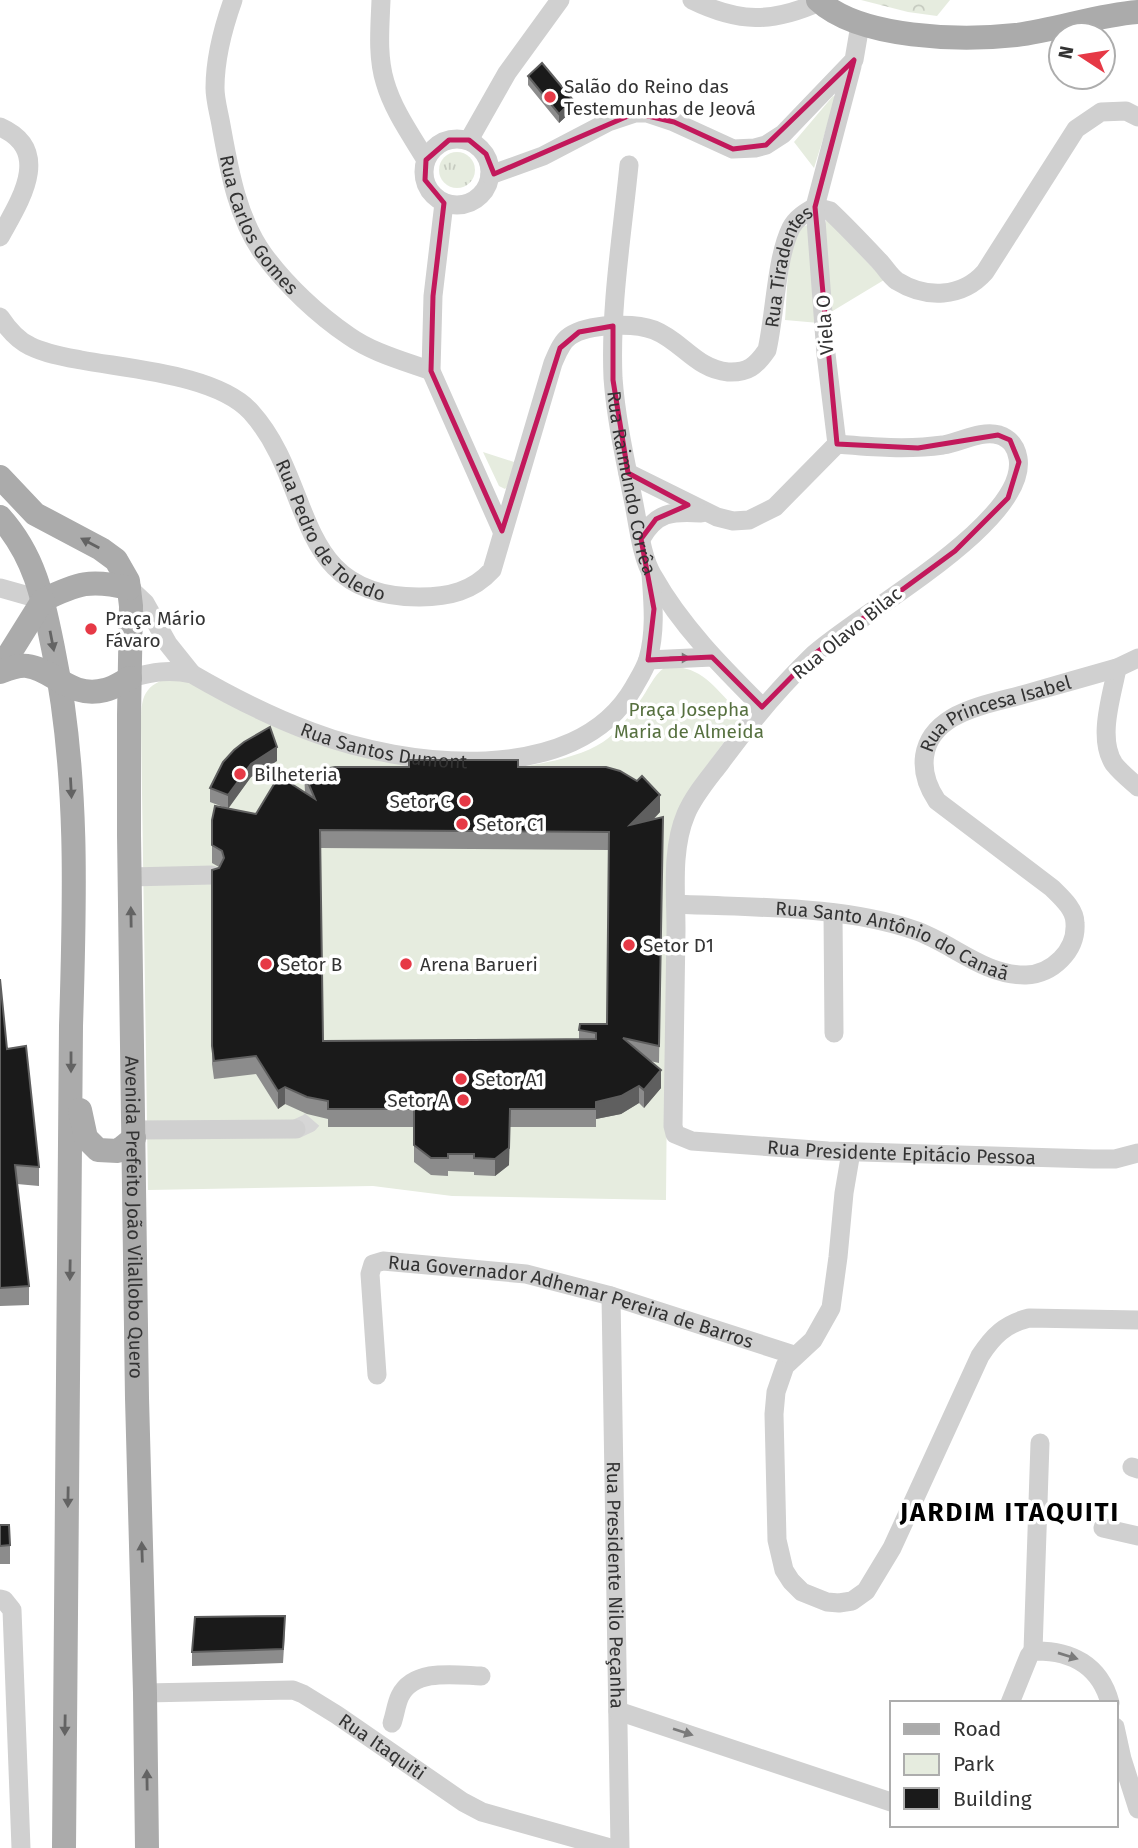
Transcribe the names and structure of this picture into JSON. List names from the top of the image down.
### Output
{
  "streets": {
    "main road": ["Avenida Prefeito João Vilallobo Quero"],
    "street": [
      "Rua Carlos Gomes",
      "Rua Tiradentes",
      "Viela O",
      "Rua Raimundo Corrêa",
      "Rua Pedro de Toledo",
      "Rua Olavo Bilac",
      "Rua Princesa Isabel",
      "Rua Santos Dumont",
      "Rua Santo Antônio do Canaã",
      "Rua Presidente Epitácio Pessoa",
      "Rua Governador Adhemar Pereira de Barros",
      "Rua Presidente Nilo Peçanha",
      "Rua Itaquiti"
    ]
  },
  "crossings": [
    ["Rua Tiradentes", "Viela O"],
    ["Rua Tiradentes", "Rua Raimundo Corrêa"],
    ["Rua Tiradentes", "Rua Pedro de Toledo"],
    ["Viela O", "Rua Olavo Bilac"],
    ["Rua Raimundo Corrêa", "Rua Olavo Bilac"],
    ["Rua Raimundo Corrêa", "Rua Santos Dumont"],
    ["Rua Olavo Bilac", "Rua Santo Antônio do Canaã"],
    ["Rua Olavo Bilac", "Rua Presidente Epitácio Pessoa"],
    ["Rua Princesa Isabel", "Rua Santo Antônio do Canaã"],
    ["Rua Santos Dumont", "Avenida Prefeito João Vilallobo Quero"],
    ["Avenida Prefeito João Vilallobo Quero", "Rua Itaquiti"],
    ["Rua Governador Adhemar Pereira de Barros", "Rua Presidente Nilo Peçanha"]
  ],
  "one_way": ["Rua Presidente Nilo Peçanha"],
  "districts": ["JARDIM ITAQUITI"],
  "parks": ["Praça Josepha Maria de Almeida"],
  "places": [
    "Salão do Reino das Testemunhas de Jeová",
    "Praça Mário Fávaro",
    "Bilheteria",
    "Setor C",
    "Setor C1",
    "Setor D1",
    "Setor B",
    "Arena Barueri",
    "Setor A1",
    "Setor A"
  ],
  "legend": ["Road", "Park", "Building"],
  "north": "left"
}
